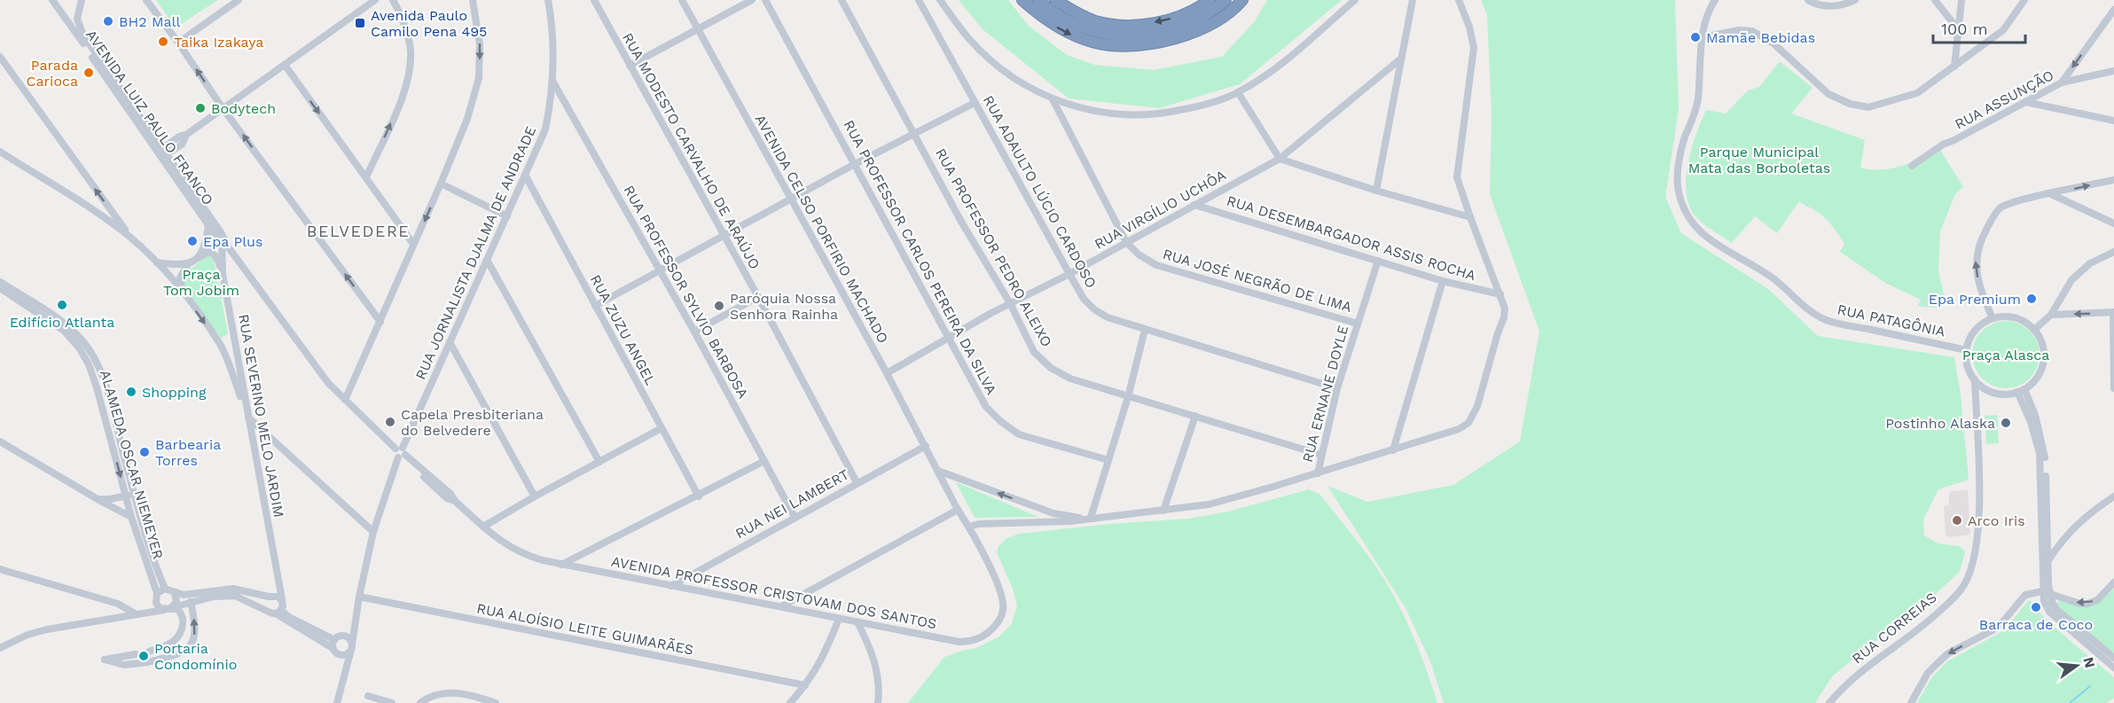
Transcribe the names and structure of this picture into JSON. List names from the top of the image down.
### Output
{
  "streets": {
    "street": [
      "RUA ASSUNÇÃO",
      "AVENIDA LUIZ PAULO FRANCO",
      "RUA MODESTO CARVALHO DE ARAÚJO",
      "RUA ADAULTO LÚCIO CARDOSO",
      "RUA VIRGÍLIO UCHÔA",
      "AVENIDA CELSO PORFIRIO MACHADO",
      "RUA DESEMBARGADOR ASSIS ROCHA",
      "RUA PROFESSOR PEDRO ALEIXO",
      "RUA JORNALISTA DJALMA DE ANDRADE",
      "RUA PROFESSOR CARLOS PEREIRA DA SILVA",
      "RUA JOSÉ NEGRÃO DE LIMA",
      "RUA PROFESSOR SYLVIO BARBOSA",
      "RUA PATAGÔNIA",
      "RUA ZUZU ANGEL",
      "RUA ERNANE DOYLE",
      "RUA SEVERINO MELO JARDIM",
      "ALAMEDA OSCAR NIEMEYER",
      "RUA NEI LAMBERT",
      "AVENIDA PROFESSOR CRISTOVAM DOS SANTOS",
      "RUA CORREIAS",
      "RUA ALOÍSIO LEITE GUIMARÃES"
    ]
  },
  "crossings": [
    ["AVENIDA LUIZ PAULO FRANCO", "RUA JORNALISTA DJALMA DE ANDRADE"],
    ["AVENIDA LUIZ PAULO FRANCO", "RUA SEVERINO MELO JARDIM"],
    ["AVENIDA LUIZ PAULO FRANCO", "AVENIDA PROFESSOR CRISTOVAM DOS SANTOS"],
    ["RUA MODESTO CARVALHO DE ARAÚJO", "RUA NEI LAMBERT"],
    ["RUA ADAULTO LÚCIO CARDOSO", "RUA VIRGÍLIO UCHÔA"],
    ["RUA ADAULTO LÚCIO CARDOSO", "RUA ERNANE DOYLE"],
    ["RUA VIRGÍLIO UCHÔA", "AVENIDA CELSO PORFIRIO MACHADO"],
    ["RUA VIRGÍLIO UCHÔA", "RUA DESEMBARGADOR ASSIS ROCHA"],
    ["RUA VIRGÍLIO UCHÔA", "RUA PROFESSOR PEDRO ALEIXO"],
    ["RUA VIRGÍLIO UCHÔA", "RUA PROFESSOR CARLOS PEREIRA DA SILVA"],
    ["RUA VIRGÍLIO UCHÔA", "RUA JOSÉ NEGRÃO DE LIMA"],
    ["AVENIDA CELSO PORFIRIO MACHADO", "RUA NEI LAMBERT"],
    ["AVENIDA CELSO PORFIRIO MACHADO", "AVENIDA PROFESSOR CRISTOVAM DOS SANTOS"],
    ["RUA DESEMBARGADOR ASSIS ROCHA", "RUA ERNANE DOYLE"],
    ["RUA PROFESSOR PEDRO ALEIXO", "RUA ERNANE DOYLE"],
    ["RUA JORNALISTA DJALMA DE ANDRADE", "RUA PROFESSOR SYLVIO BARBOSA"],
    ["RUA JORNALISTA DJALMA DE ANDRADE", "RUA ZUZU ANGEL"],
    ["RUA JORNALISTA DJALMA DE ANDRADE", "AVENIDA PROFESSOR CRISTOVAM DOS SANTOS"],
    ["RUA JORNALISTA DJALMA DE ANDRADE", "RUA ALOÍSIO LEITE GUIMARÃES"],
    ["RUA JOSÉ NEGRÃO DE LIMA", "RUA ERNANE DOYLE"],
    ["RUA PROFESSOR SYLVIO BARBOSA", "RUA NEI LAMBERT"],
    ["RUA PATAGÔNIA", "RUA CORREIAS"],
    ["RUA NEI LAMBERT", "AVENIDA PROFESSOR CRISTOVAM DOS SANTOS"]
  ],
  "districts": ["BELVEDERE"],
  "parks": ["Parque Municipal Mata das Borboletas", "Praça Tom Jobim", "Praça Alasca"],
  "places": {
    "other": [
      "BH2 Mall",
      "Mamãe Bebidas",
      "Taika Izakaya",
      "Parada Carioca",
      "Bodytech",
      "Epa Plus",
      "Epa Premium",
      "Edifício Atlanta",
      "Paróquia Nossa Senhora Rainha",
      "Shopping",
      "Capela Presbiteriana do Belvedere",
      "Postinho Alaska",
      "Barbearia Torres",
      "Arco Iris",
      "Barraca de Coco",
      "Portaria Condomínio"
    ],
    "transit": ["Avenida Paulo Camilo Pena 495"]
  },
  "scale_bar": "100 m",
  "north": "right"
}
